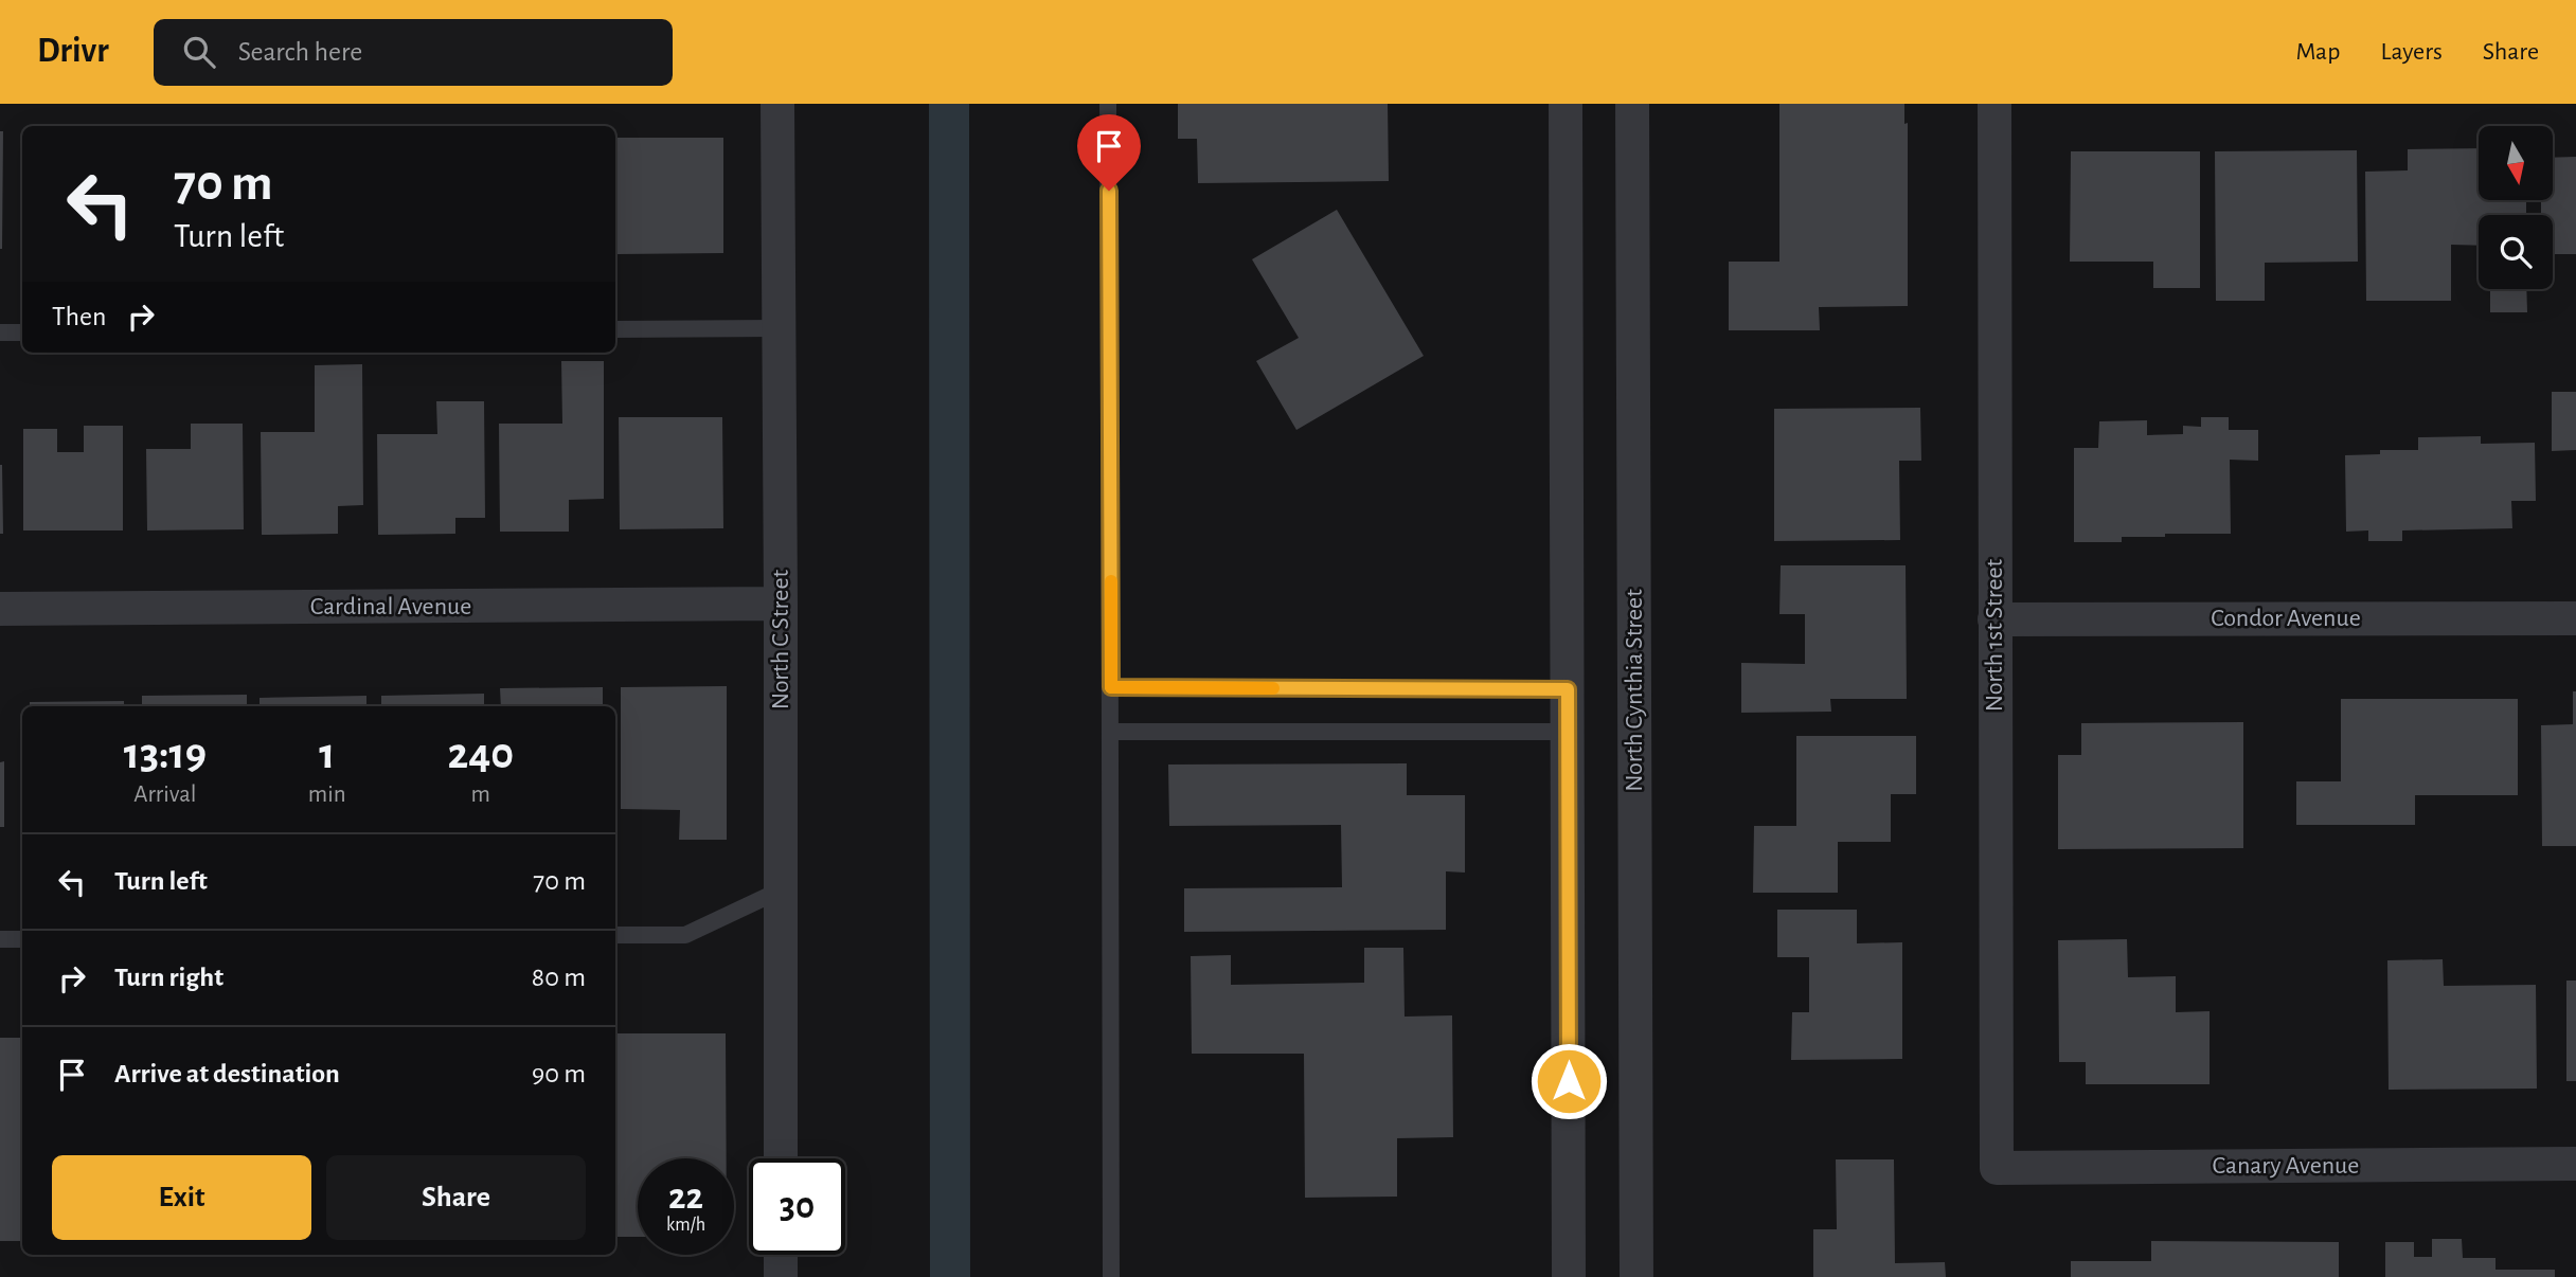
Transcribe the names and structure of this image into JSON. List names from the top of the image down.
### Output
{
  "streets": {
    "street": [
      "Cardinal Avenue",
      "Condor Avenue",
      "North 1st Street",
      "North C Street",
      "North Cynthia Street",
      "Canary Avenue"
    ]
  },
  "crossings": [
    ["Cardinal Avenue", "North C Street"],
    ["Condor Avenue", "North 1st Street"],
    ["North 1st Street", "Canary Avenue"]
  ],
  "north": "bottom",
  "page": {
    "header": "Drivr",
    "search": "Search here",
    "nav": ["Map", "Layers", "Share"],
    "turn": ["70 m", "Turn left"],
    "then": "Then",
    "eta": [
      "13:19",
      "Arrival",
      "1",
      "min",
      "240",
      "m"
    ],
    "list": [
      {
        "name": "Turn left",
        "value": "70 m"
      },
      {
        "name": "Turn right",
        "value": "80 m"
      },
      {
        "name": "Arrive at destination",
        "value": "90 m"
      }
    ],
    "buttons": ["Exit", "Share"],
    "speed": "22 km/h",
    "limit": "30"
  }
}
